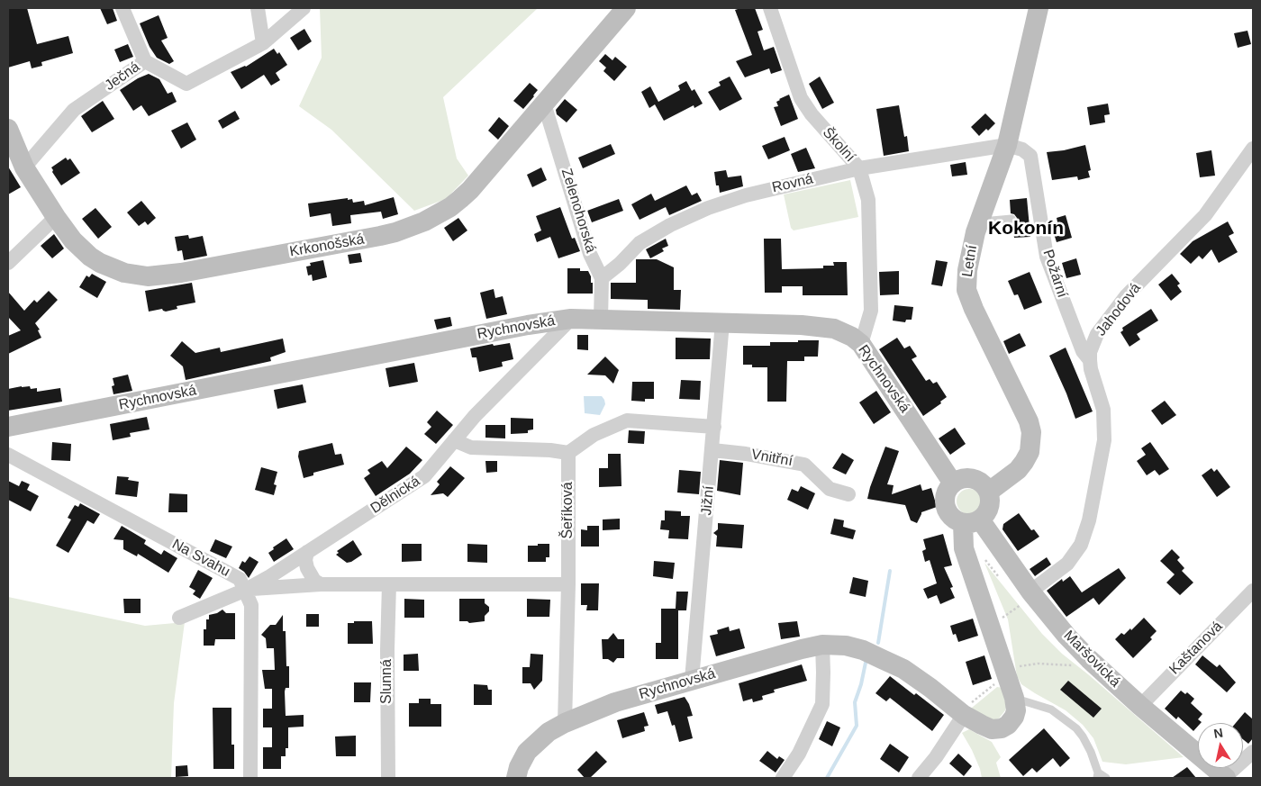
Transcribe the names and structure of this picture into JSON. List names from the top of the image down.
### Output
{
  "streets": {
    "street": [
      "Ječná",
      "Školní",
      "Rovná",
      "Zelenohorská",
      "Krkonošská",
      "Letní",
      "Požární",
      "Jahodová",
      "Rychnovská",
      "Vnitřní",
      "Dělnická",
      "Jižní",
      "Šeříková",
      "Na Svahu",
      "Kaštanová",
      "Maršovická",
      "Slunná"
    ]
  },
  "crossings": [
    ["Ječná", "Krkonošská"],
    ["Školní", "Rovná"],
    ["Školní", "Rychnovská"],
    ["Rovná", "Zelenohorská"],
    ["Rovná", "Letní"],
    ["Rovná", "Požární"],
    ["Zelenohorská", "Krkonošská"],
    ["Zelenohorská", "Rychnovská"],
    ["Letní", "Požární"],
    ["Letní", "Rychnovská"],
    ["Letní", "Maršovická"],
    ["Požární", "Jahodová"],
    ["Jahodová", "Maršovická"],
    ["Rychnovská", "Dělnická"],
    ["Rychnovská", "Jižní"],
    ["Rychnovská", "Šeříková"],
    ["Rychnovská", "Maršovická"],
    ["Vnitřní", "Jižní"],
    ["Dělnická", "Na Svahu"],
    ["Kaštanová", "Maršovická"]
  ],
  "districts": ["Kokonín"],
  "north": "top"
}
